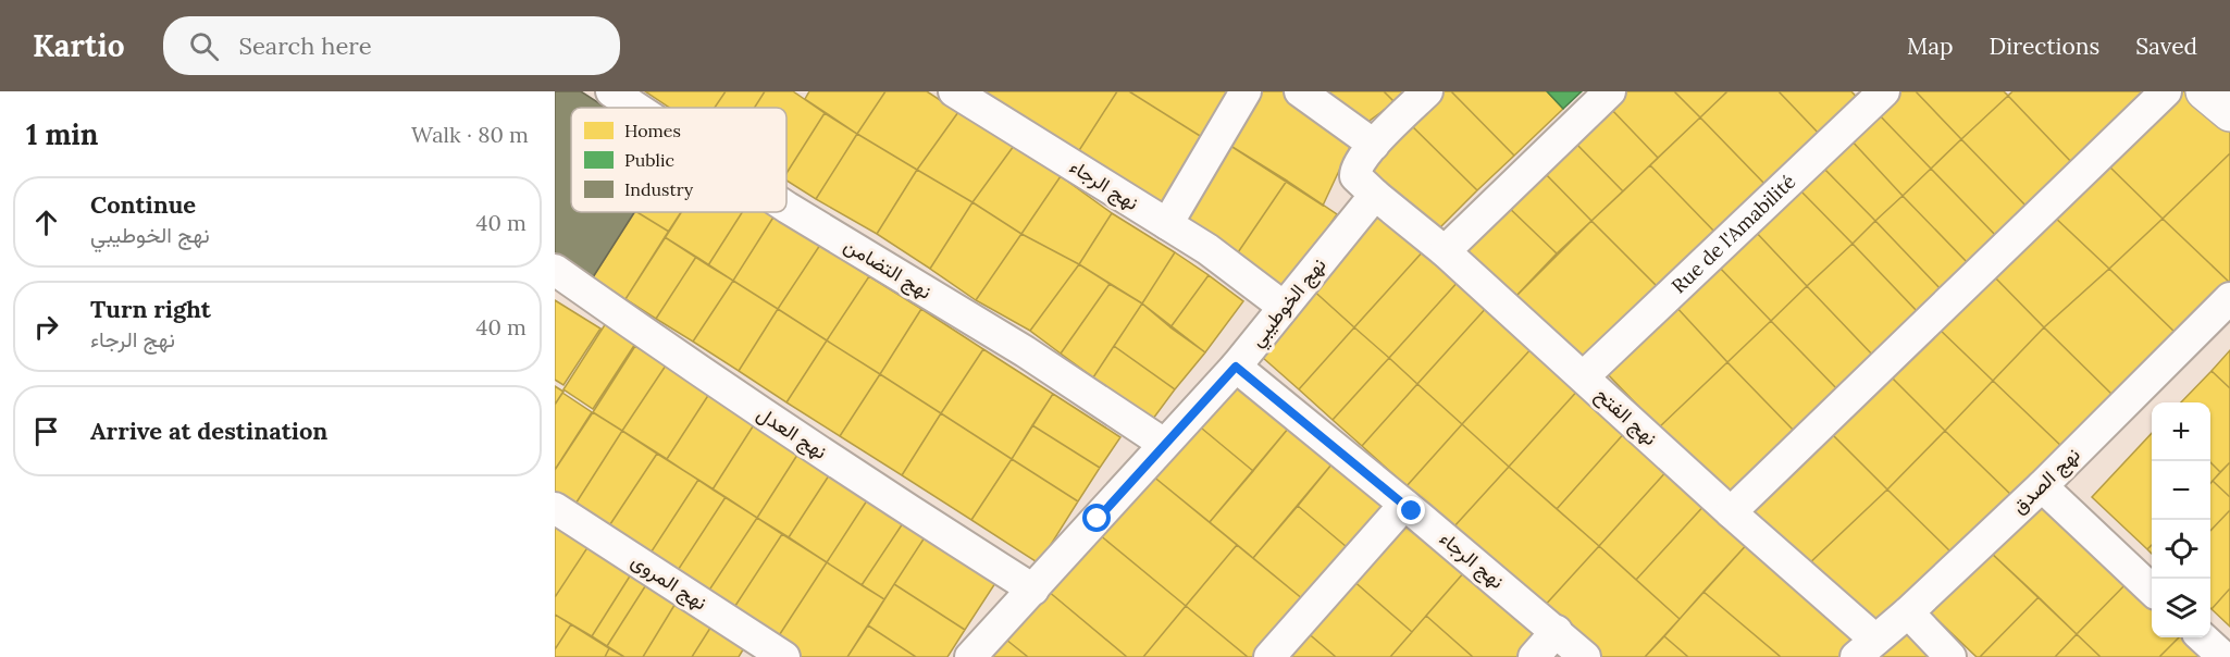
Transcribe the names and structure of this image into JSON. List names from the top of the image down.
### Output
{
  "streets": {
    "street": [
      "نهج الرجاء",
      "Rue de l'Amabilité",
      "نهج التضامن",
      "نهج الخوطيبي",
      "نهج الفتح",
      "نهج العدل",
      "نهج الصدق",
      "نهج المروى"
    ]
  },
  "crossings": [
    ["نهج الرجاء", "نهج الخوطيبي"],
    ["Rue de l'Amabilité", "نهج الفتح"],
    ["نهج التضامن", "نهج الخوطيبي"],
    ["نهج الخوطيبي", "نهج الفتح"],
    ["نهج الخوطيبي", "نهج العدل"],
    ["نهج الفتح", "نهج الصدق"]
  ],
  "legend": ["Homes", "Public", "Industry"],
  "page": {
    "header": "Kartio",
    "search": "Search here",
    "nav": ["Map", "Directions", "Saved"],
    "heading": ["1 min", "Walk · 80 m"],
    "list": [
      ["Continue", "نهج الخوطيبي", "40 m"],
      ["Turn right", "نهج الرجاء", "40 m"],
      "Arrive at destination"
    ],
    "map_buttons": ["+", "−"]
  }
}
